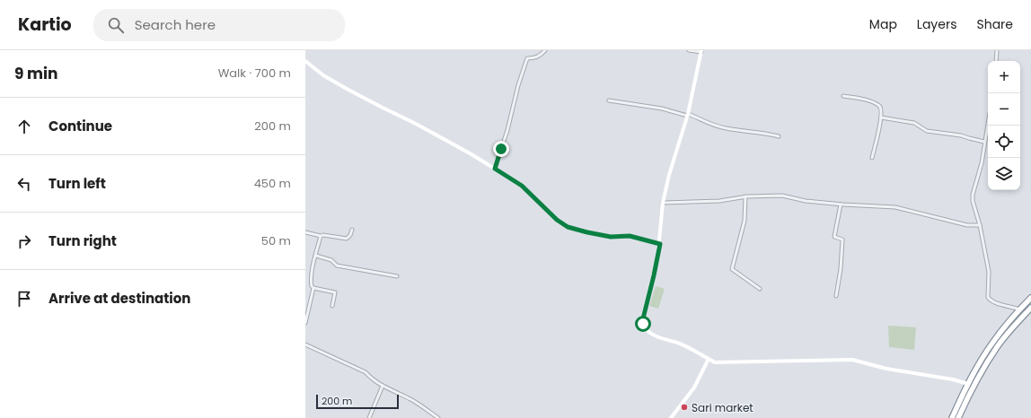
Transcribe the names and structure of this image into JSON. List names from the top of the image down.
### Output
{
  "places": ["Sari market"],
  "scale_bar": "200 m",
  "page": {
    "header": "Kartio",
    "search": "Search here",
    "nav": ["Map", "Layers", "Share"],
    "heading": ["9 min", "Walk · 700 m"],
    "map_buttons": ["+", "−"],
    "list": [
      ["Continue", "200 m"],
      ["Turn left", "450 m"],
      ["Turn right", "50 m"],
      "Arrive at destination"
    ],
    "scale": "200 m"
  }
}
